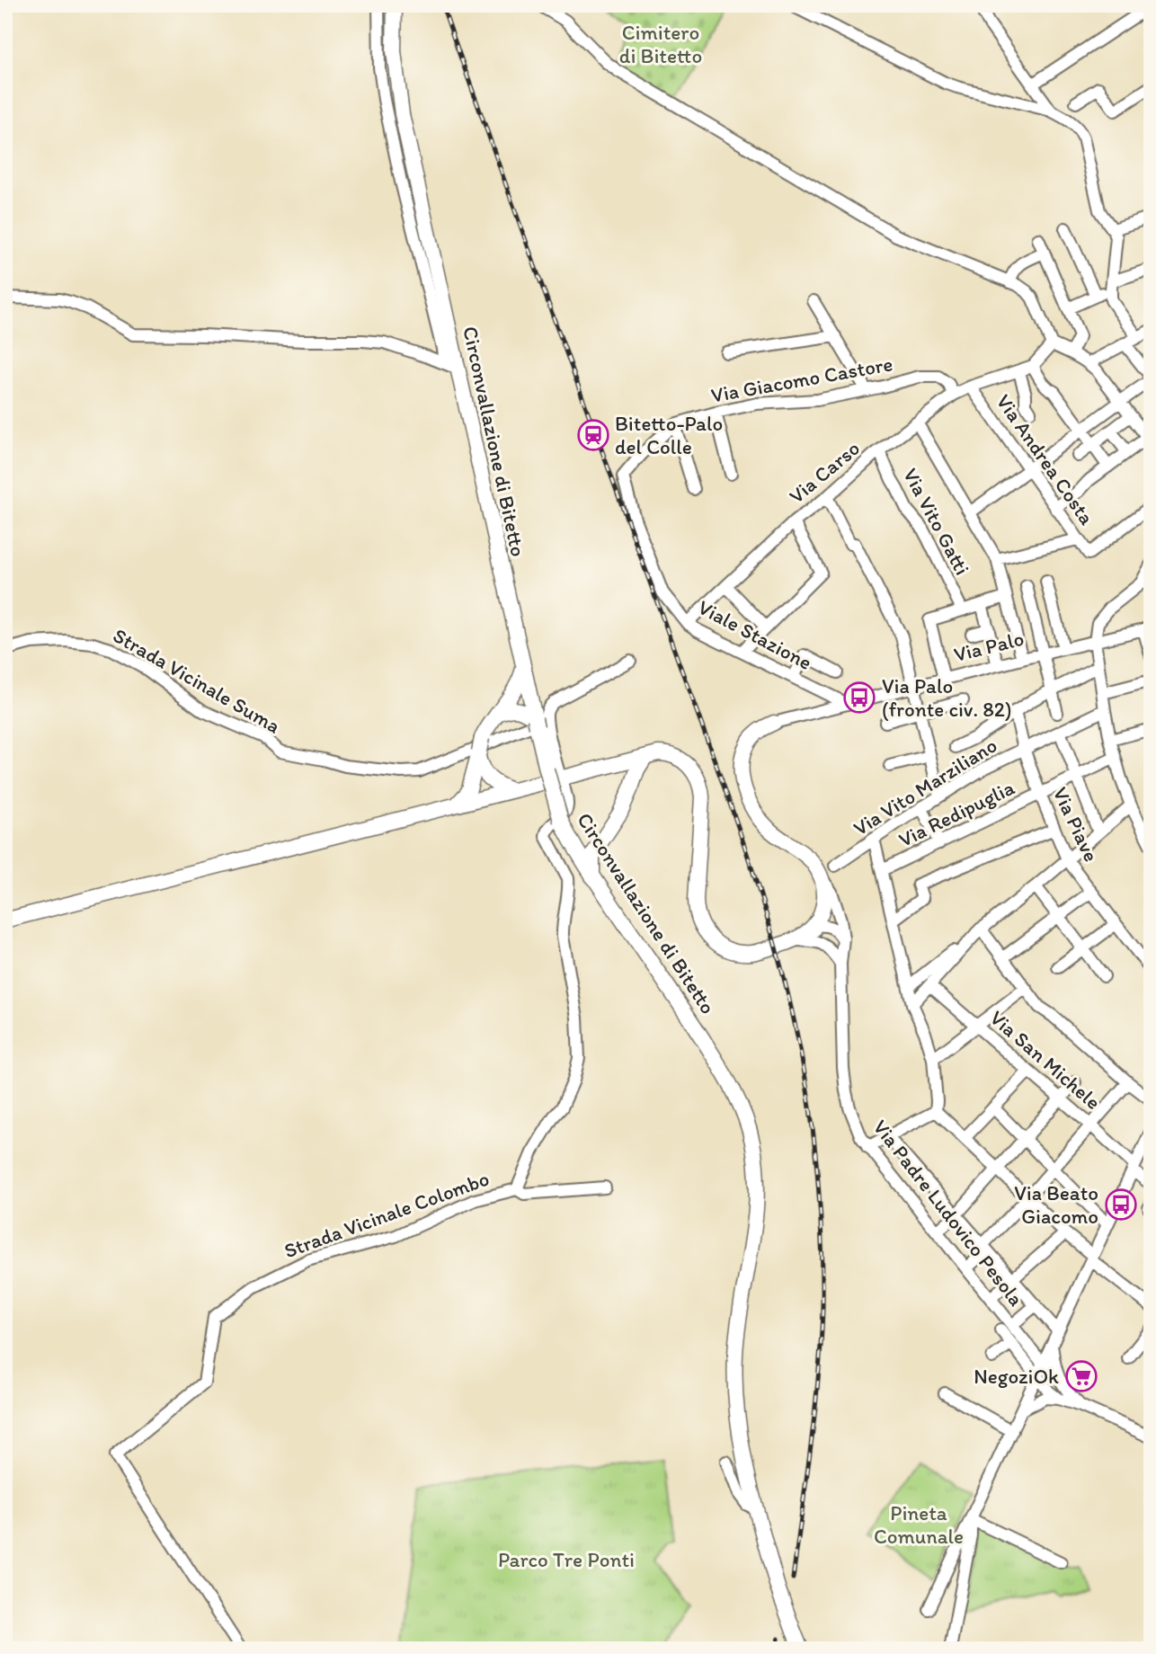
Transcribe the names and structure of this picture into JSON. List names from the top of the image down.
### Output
{
  "streets": {
    "main road": ["Circonvallazione di Bitetto", "Via Palo"],
    "street": [
      "Via Giacomo Castore",
      "Via Andrea Costa",
      "Via Carso",
      "Via Vito Gatti",
      "Viale Stazione",
      "Strada Vicinale Suma",
      "Via Vito Marziliano",
      "Via Redipuglia",
      "Via Piave",
      "Via San Michele",
      "Via Padre Ludovico Pesola",
      "Strada Vicinale Colombo"
    ]
  },
  "crossings": [
    ["Via Giacomo Castore", "Via Carso"],
    ["Via Giacomo Castore", "Viale Stazione"],
    ["Circonvallazione di Bitetto", "Strada Vicinale Suma"],
    ["Via Carso", "Via Vito Gatti"],
    ["Via Carso", "Viale Stazione"],
    ["Viale Stazione", "Via Palo"],
    ["Via Palo", "Via Padre Ludovico Pesola"],
    ["Via Vito Marziliano", "Via Piave"],
    ["Via Redipuglia", "Via Piave"]
  ],
  "parks": ["Cimitero di Bitetto", "Pineta Comunale", "Parco Tre Ponti"],
  "places": {
    "station": ["Bitetto-Palo del Colle"],
    "bus stop": ["Via Palo (fronte civ. 82)", "Via Beato Giacomo"],
    "supermarket": ["NegoziOk"]
  }
}
